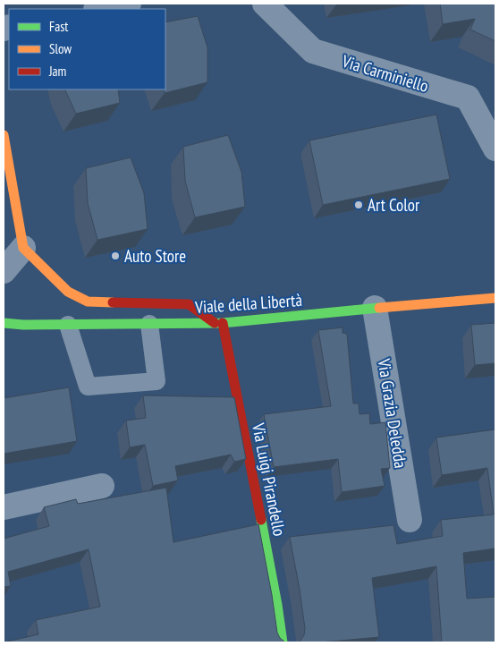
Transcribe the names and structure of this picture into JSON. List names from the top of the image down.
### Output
{
  "streets": {
    "street": [
      "Via Carminiello",
      "Viale della Libertà",
      "Via Grazia Deledda",
      "Via Luigi Pirandello"
    ]
  },
  "crossings": [
    ["Viale della Libertà", "Via Grazia Deledda"],
    ["Viale della Libertà", "Via Luigi Pirandello"]
  ],
  "places": ["Art Color", "Auto Store"],
  "legend": ["Fast", "Slow", "Jam"]
}
